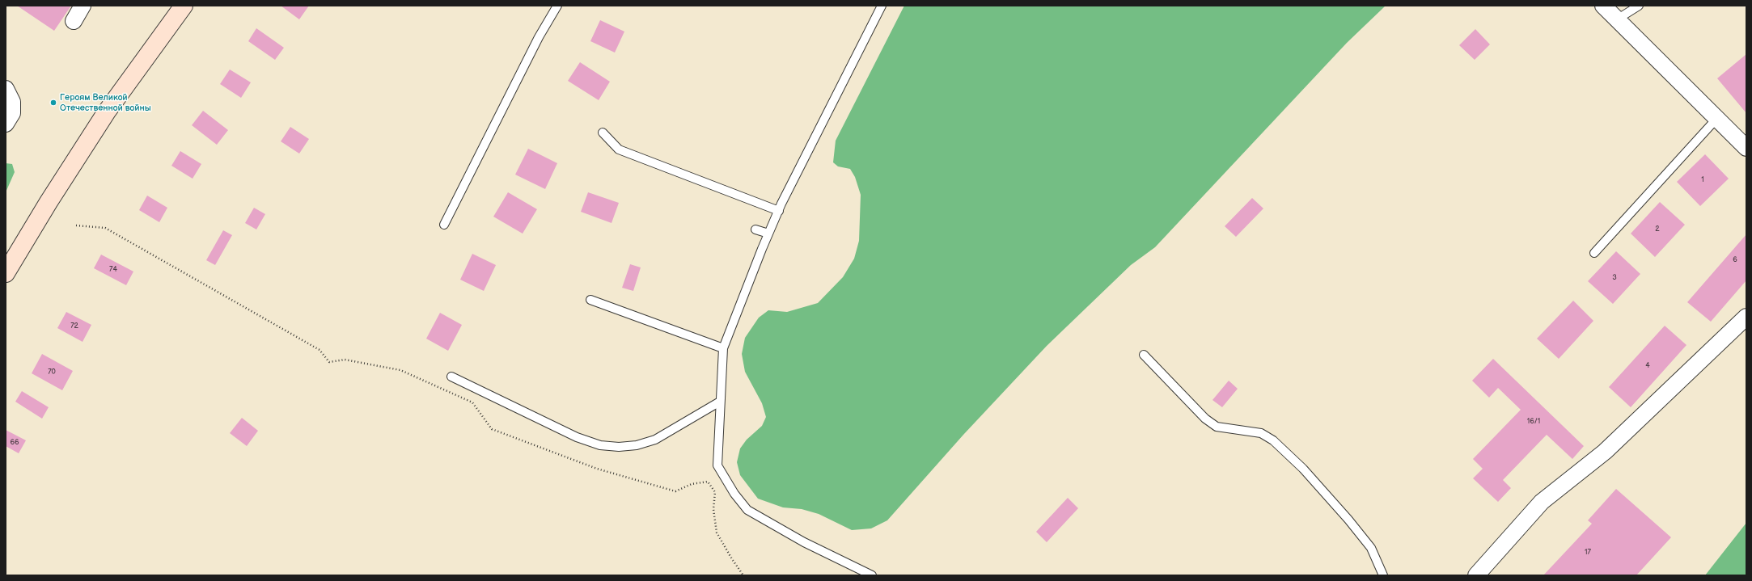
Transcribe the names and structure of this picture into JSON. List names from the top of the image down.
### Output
{
  "places": ["Героям Великой Отечественной войны"],
  "house_numbers": [
    "1",
    "2",
    "6",
    "74",
    "3",
    "72",
    "4",
    "70",
    "16/1",
    "66",
    "17"
  ]
}
